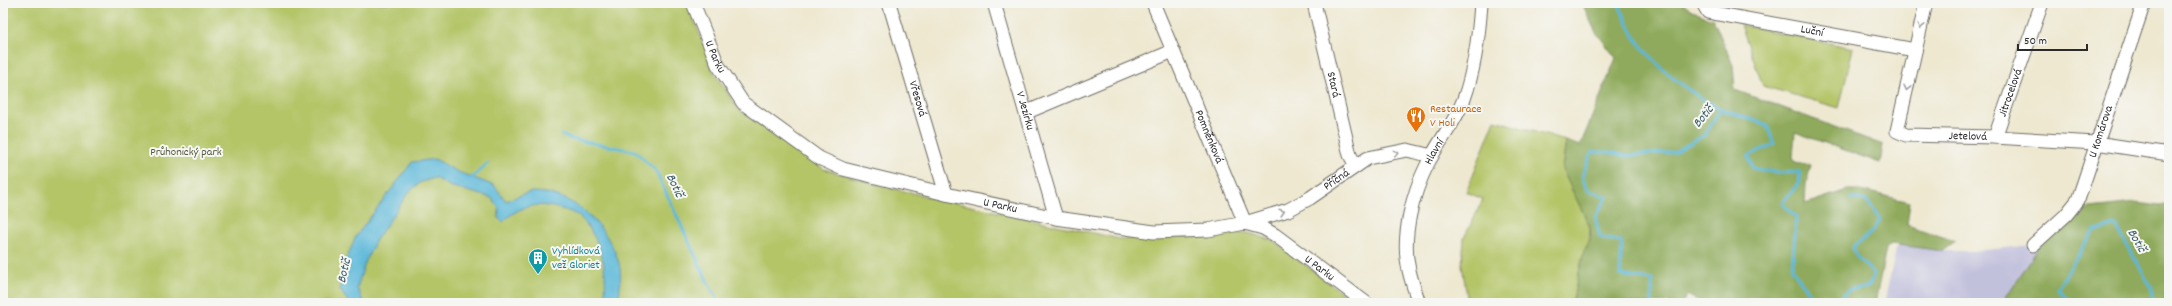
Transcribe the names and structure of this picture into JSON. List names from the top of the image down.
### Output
{
  "streets": {
    "street": [
      "Luční",
      "U Parku",
      "Stará",
      "Jitrocelová",
      "Vřesová",
      "V Jezírku",
      "U Komárova",
      "Jetelová",
      "Pomněnková",
      "Hlavní",
      "Příčná"
    ]
  },
  "crossings": [
    ["Luční", "Jetelová"],
    ["U Parku", "Vřesová"],
    ["U Parku", "V Jezírku"],
    ["U Parku", "Pomněnková"],
    ["U Parku", "Příčná"],
    ["Stará", "Příčná"],
    ["Jitrocelová", "Jetelová"],
    ["U Komárova", "Jetelová"],
    ["Pomněnková", "Příčná"],
    ["Hlavní", "Příčná"]
  ],
  "one_way": ["Příčná"],
  "water": ["Botič"],
  "parks": ["Průhonický park"],
  "places": {
    "restaurant": ["Restaurace V Holi"],
    "building": ["Vyhlídková vež Gloriet"]
  },
  "scale_bar": "50 m"
}
